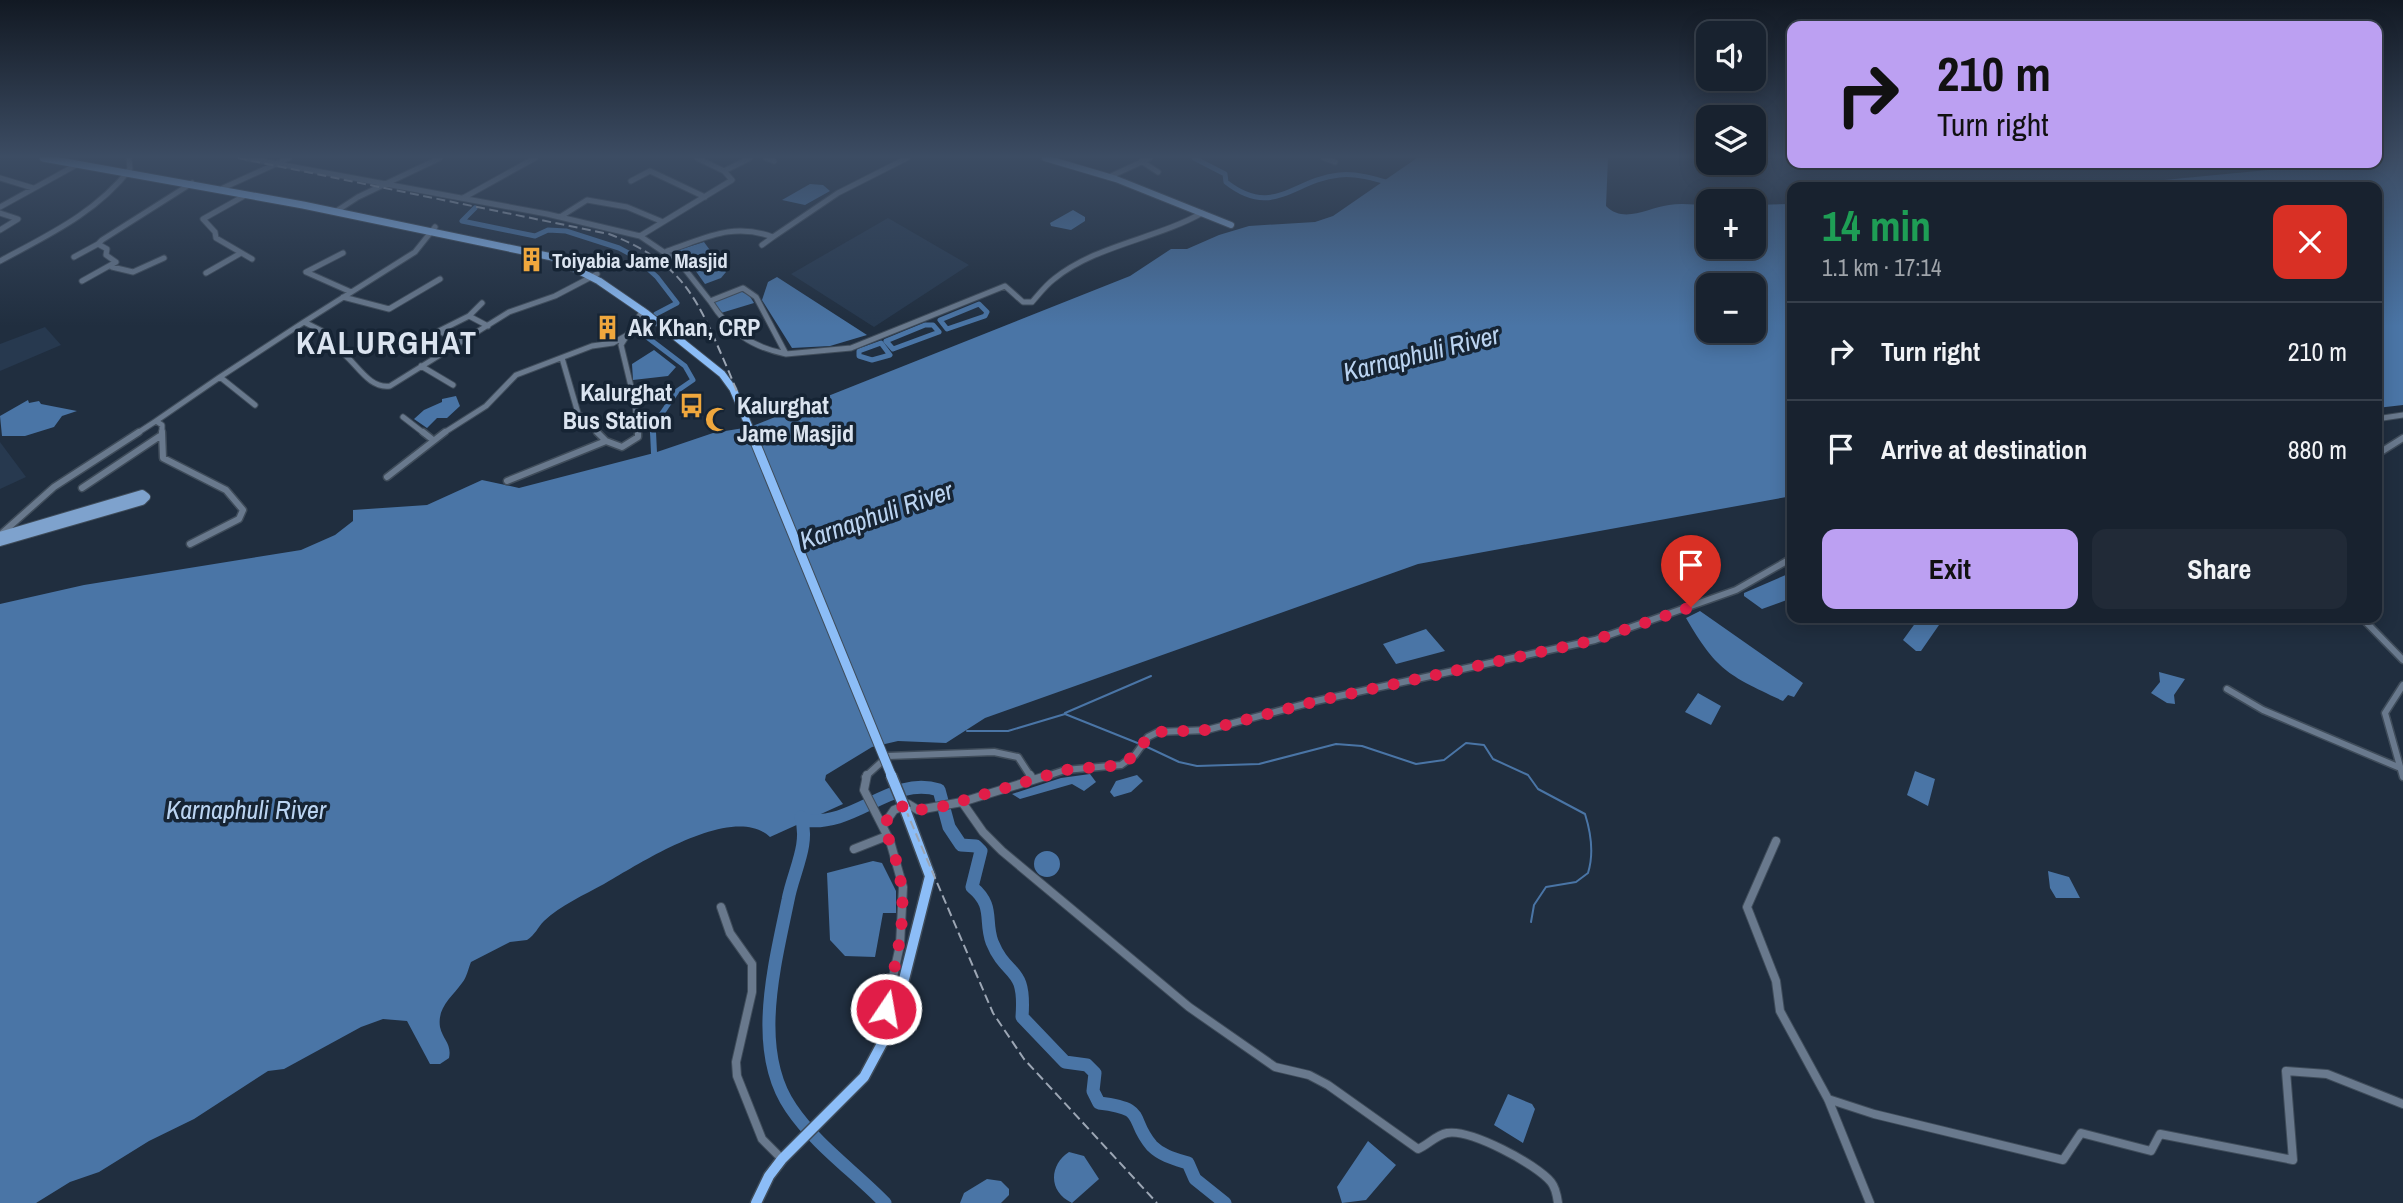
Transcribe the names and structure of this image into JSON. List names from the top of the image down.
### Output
{
  "districts": ["KALURGHAT"],
  "water": ["Karnaphuli River"],
  "places": {
    "building": ["Toiyabia Jame Masjid", "Ak Khan, CRP"],
    "bus stop": ["Kalurghat Bus Station"],
    "mosque": ["Kalurghat Jame Masjid"]
  },
  "page": {
    "map_buttons": ["+", "−"],
    "turn": ["210 m", "Turn right"],
    "heading": ["14 min", "1.1 km · 17:14"],
    "list": [
      {
        "name": "Turn right",
        "value": "210 m"
      },
      {
        "name": "Arrive at destination",
        "value": "880 m"
      }
    ],
    "buttons": ["Exit", "Share"]
  }
}
